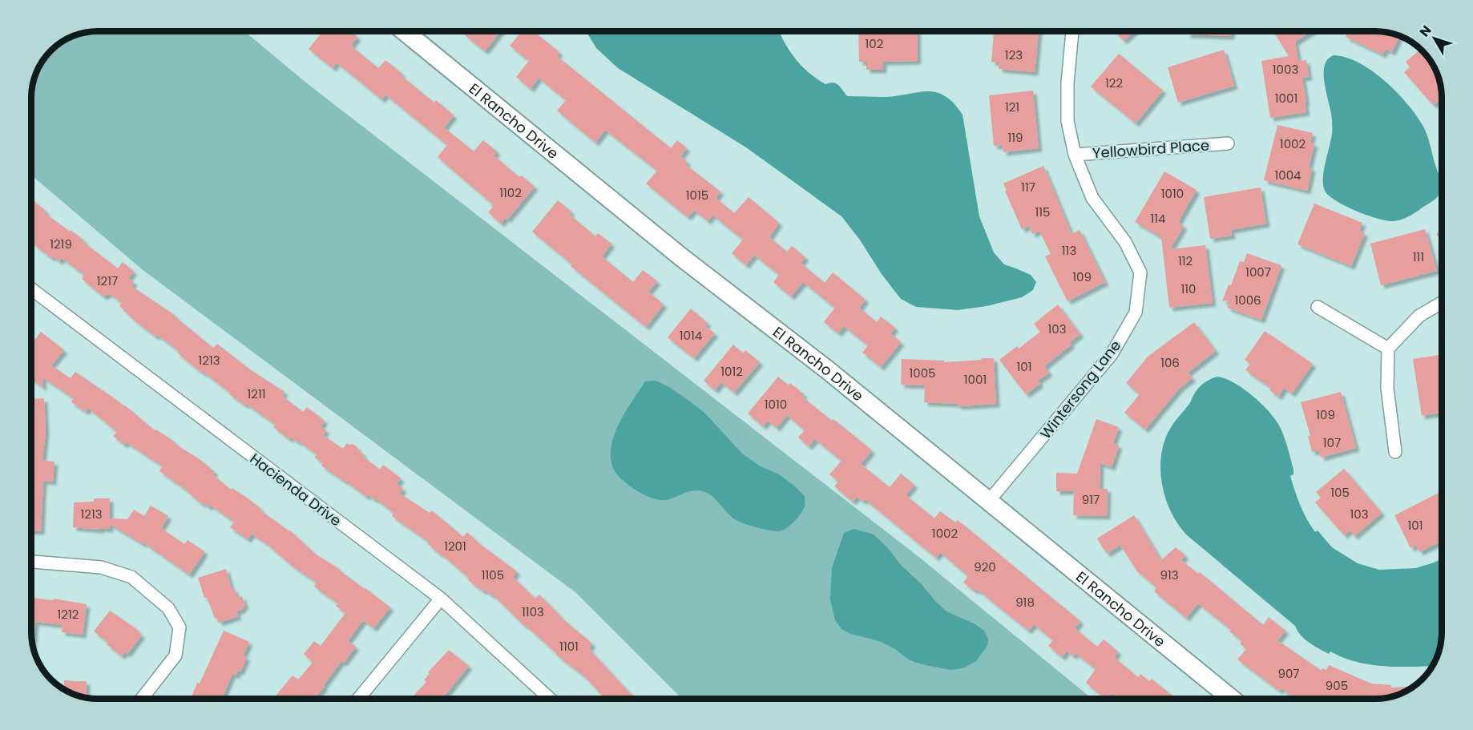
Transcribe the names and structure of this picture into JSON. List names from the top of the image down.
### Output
{
  "streets": {
    "street": [
      "El Rancho Drive",
      "Yellowbird Place",
      "Wintersong Lane",
      "Hacienda Drive"
    ]
  },
  "crossings": [
    ["El Rancho Drive", "Wintersong Lane"],
    ["Yellowbird Place", "Wintersong Lane"]
  ],
  "house_numbers": [
    "102",
    "123",
    "1003",
    "122",
    "1001",
    "121",
    "119",
    "1002",
    "1004",
    "117",
    "1102",
    "1010",
    "1015",
    "115",
    "114",
    "1219",
    "113",
    "111",
    "112",
    "1007",
    "109",
    "1217",
    "110",
    "1006",
    "103",
    "1014",
    "1213",
    "106",
    "101",
    "1012",
    "1005",
    "1001",
    "1211",
    "1010",
    "109",
    "107",
    "105",
    "917",
    "1213",
    "103",
    "101",
    "1002",
    "1201",
    "920",
    "1105",
    "913",
    "918",
    "1103",
    "1212",
    "1101",
    "907",
    "905"
  ],
  "north": "top left"
}
